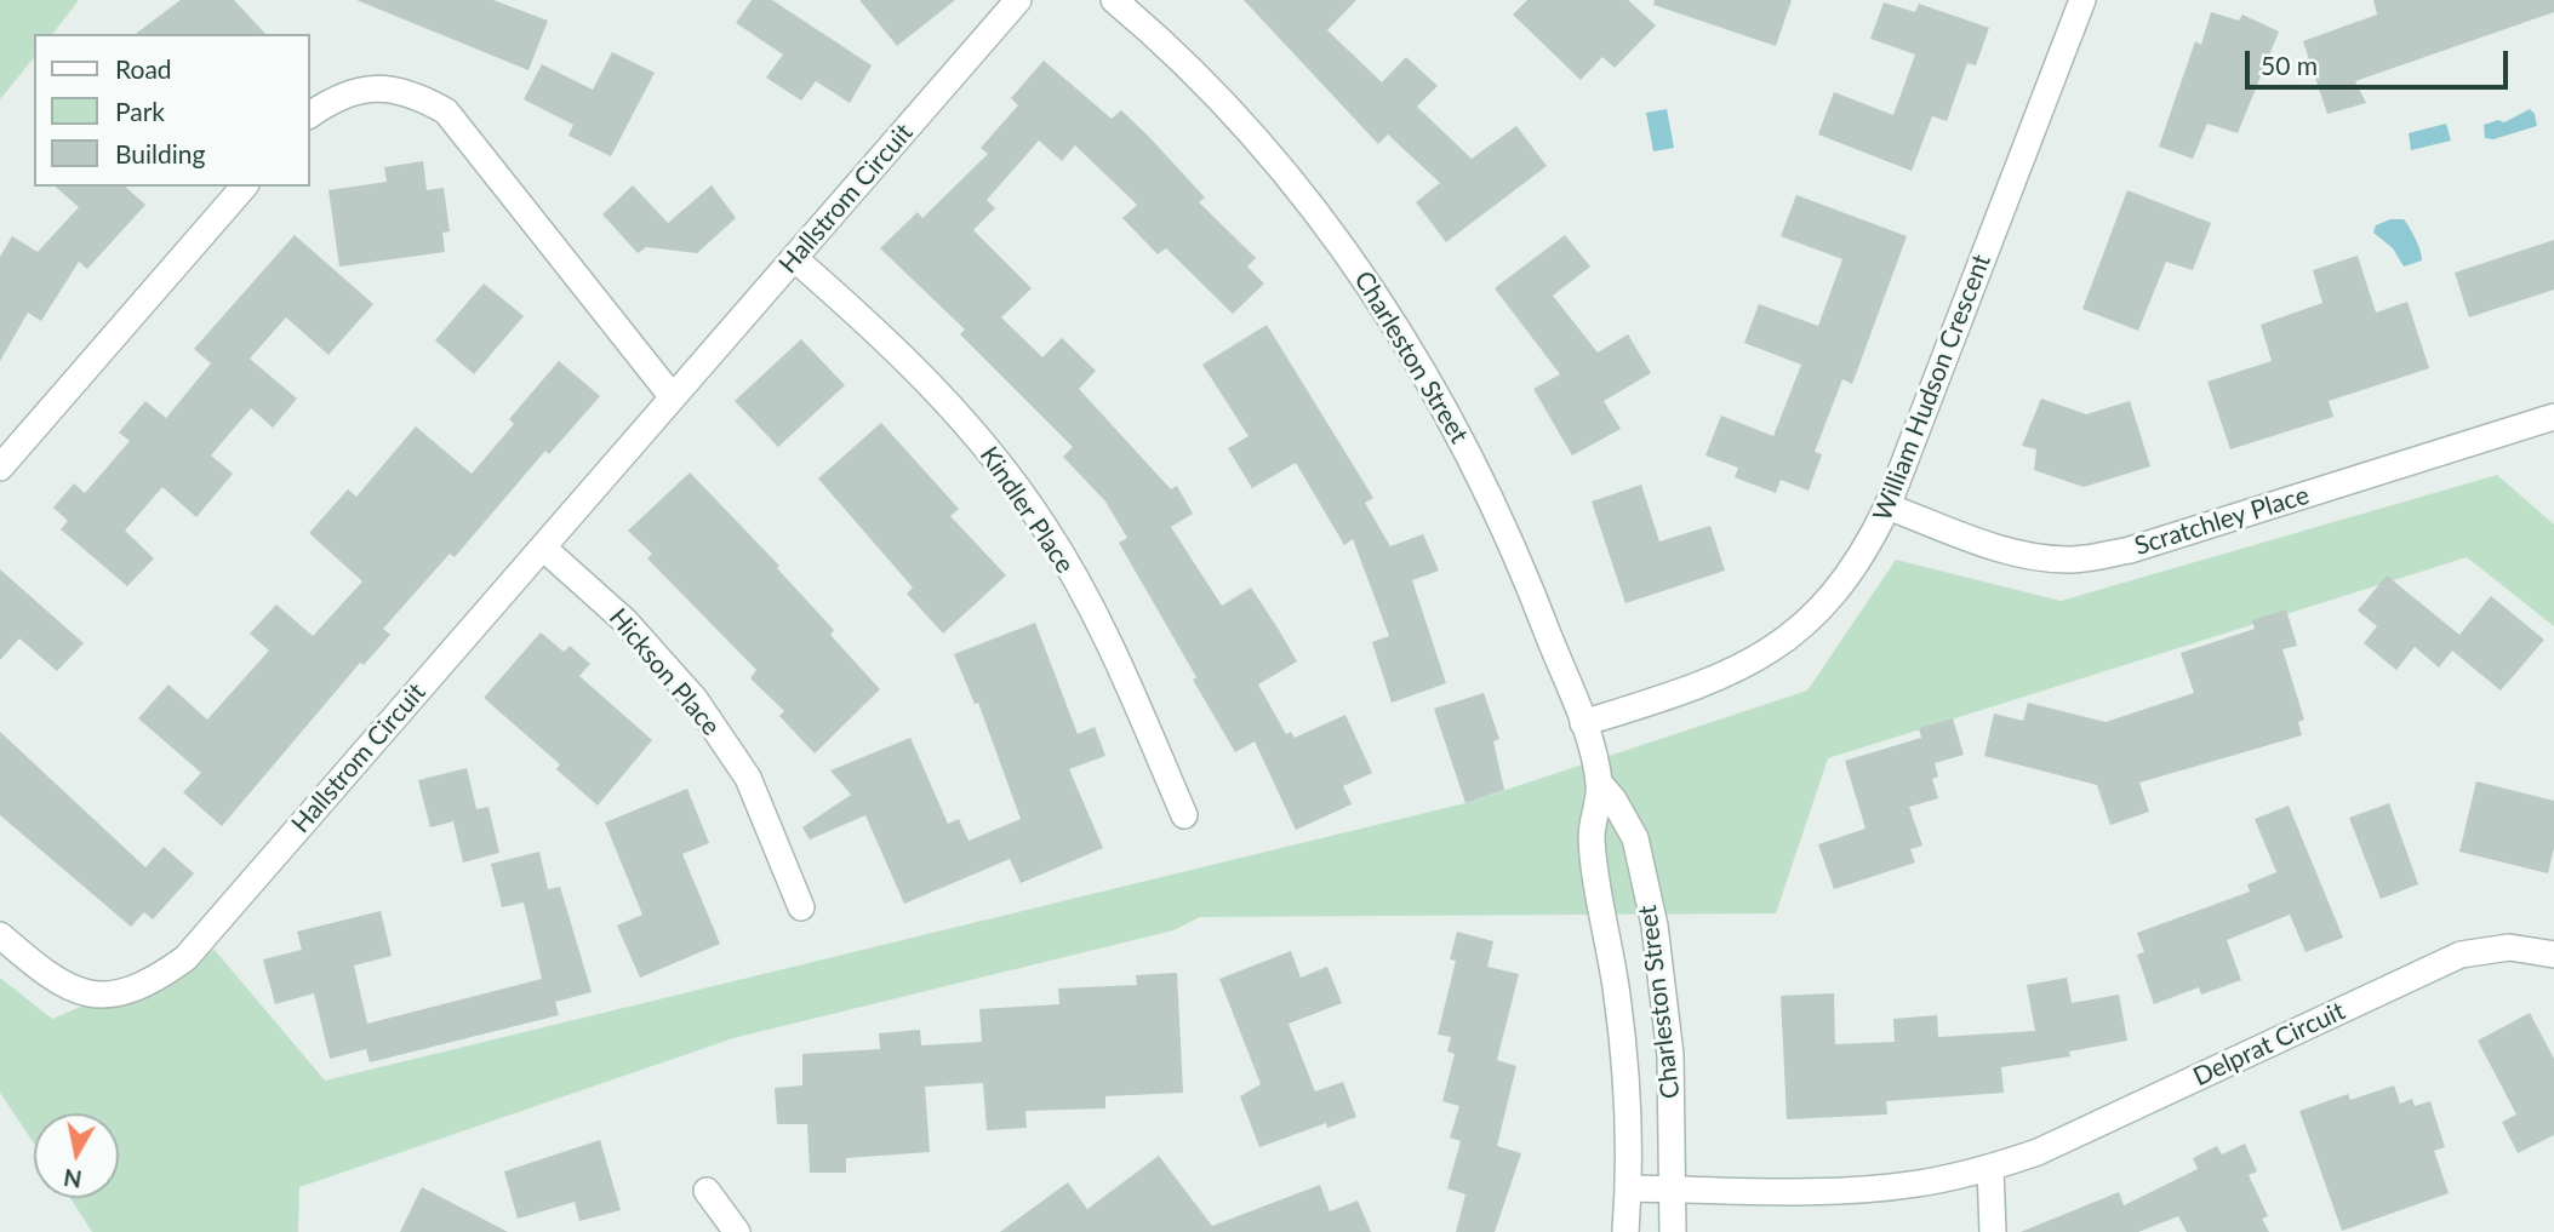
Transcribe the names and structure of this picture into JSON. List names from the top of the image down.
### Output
{
  "streets": {
    "street": [
      "Hallstrom Circuit",
      "Charleston Street",
      "William Hudson Crescent",
      "Kindler Place",
      "Scratchley Place",
      "Hickson Place",
      "Delprat Circuit"
    ]
  },
  "crossings": [
    ["Hallstrom Circuit", "Kindler Place"],
    ["Hallstrom Circuit", "Hickson Place"],
    ["Charleston Street", "William Hudson Crescent"],
    ["Charleston Street", "Delprat Circuit"],
    ["William Hudson Crescent", "Scratchley Place"]
  ],
  "legend": ["Road", "Park", "Building"],
  "scale_bar": "50 m",
  "north": "bottom"
}
